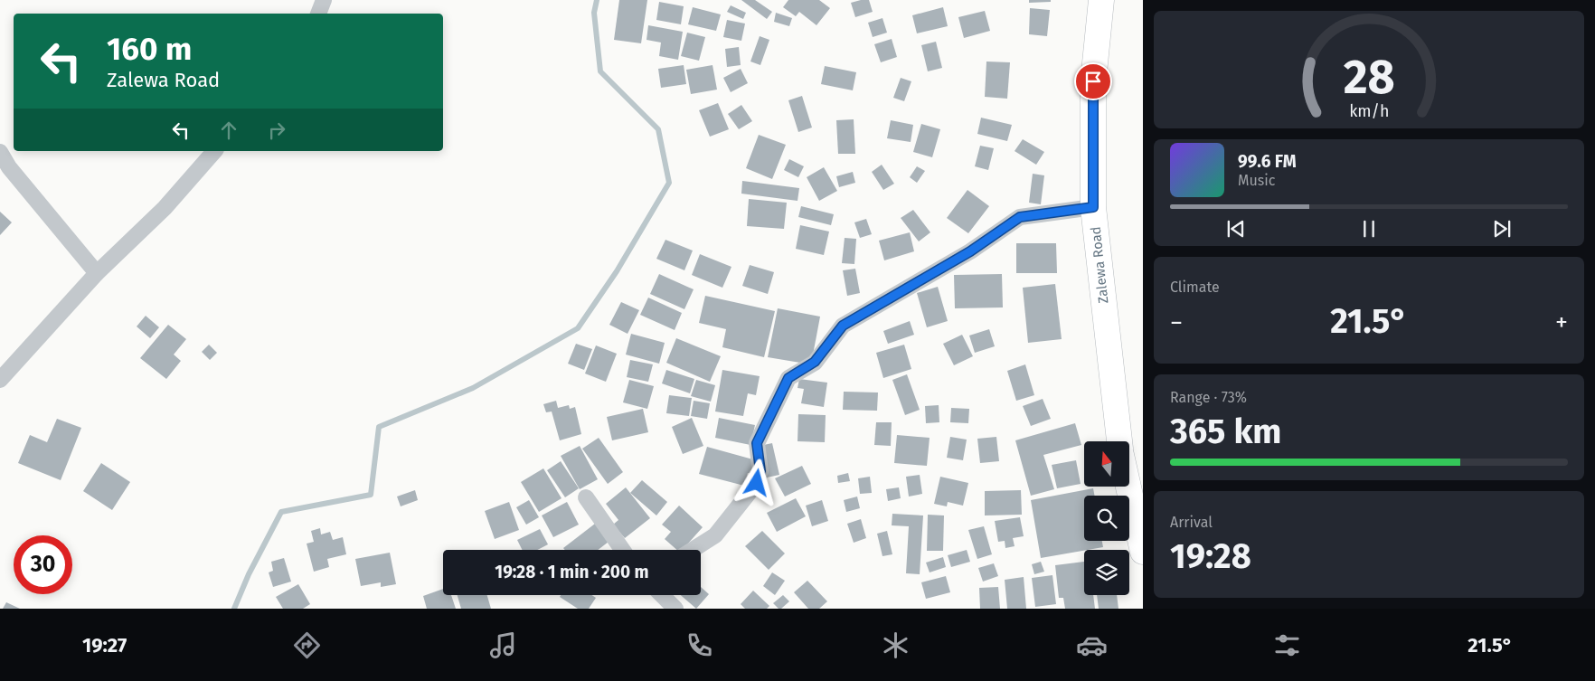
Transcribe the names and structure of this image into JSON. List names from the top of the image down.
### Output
{
  "streets": {
    "highway": ["Zalewa Road"]
  },
  "north": "top",
  "page": {
    "turn": ["160 m", "Zalewa Road"],
    "song": ["99.6 FM", "Music"],
    "tile": [
      "Climate",
      ["Range · 73%", "365 km"],
      ["Arrival", "19:28"]
    ],
    "heat": ["−", "21.5°", "+"],
    "limit": "30",
    "trip": "19:28 · 1 min · 200 m",
    "tabs": ["19:27", "21.5°"],
    "gauge": ["28", "km/h"]
  }
}
